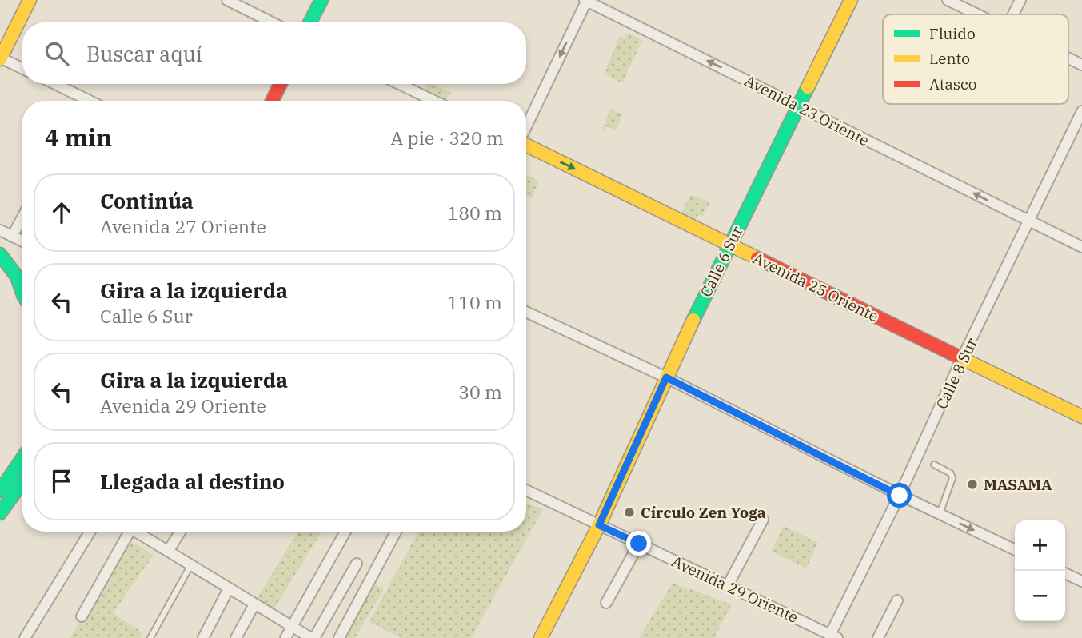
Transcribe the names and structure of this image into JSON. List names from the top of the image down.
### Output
{
  "streets": {
    "street": [
      "Avenida 23 Oriente",
      "Calle 6 Sur",
      "Avenida 25 Oriente",
      "Calle 8 Sur",
      "Avenida 29 Oriente"
    ]
  },
  "crossings": [
    ["Avenida 23 Oriente", "Calle 6 Sur"],
    ["Avenida 23 Oriente", "Calle 8 Sur"],
    ["Calle 6 Sur", "Avenida 25 Oriente"],
    ["Calle 6 Sur", "Avenida 29 Oriente"],
    ["Avenida 25 Oriente", "Calle 8 Sur"],
    ["Calle 8 Sur", "Avenida 29 Oriente"]
  ],
  "one_way": ["Avenida 23 Oriente", "Avenida 25 Oriente"],
  "places": ["MASAMA", "Círculo Zen Yoga"],
  "legend": ["Fluido", "Lento", "Atasco"],
  "page": {
    "search": "Buscar aquí",
    "heading": ["4 min", "A pie · 320 m"],
    "list": [
      ["Continúa", "Avenida 27 Oriente", "180 m"],
      ["Gira a la izquierda", "Calle 6 Sur", "110 m"],
      ["Gira a la izquierda", "Avenida 29 Oriente", "30 m"],
      "Llegada al destino"
    ],
    "map_buttons": ["+", "−"]
  }
}
